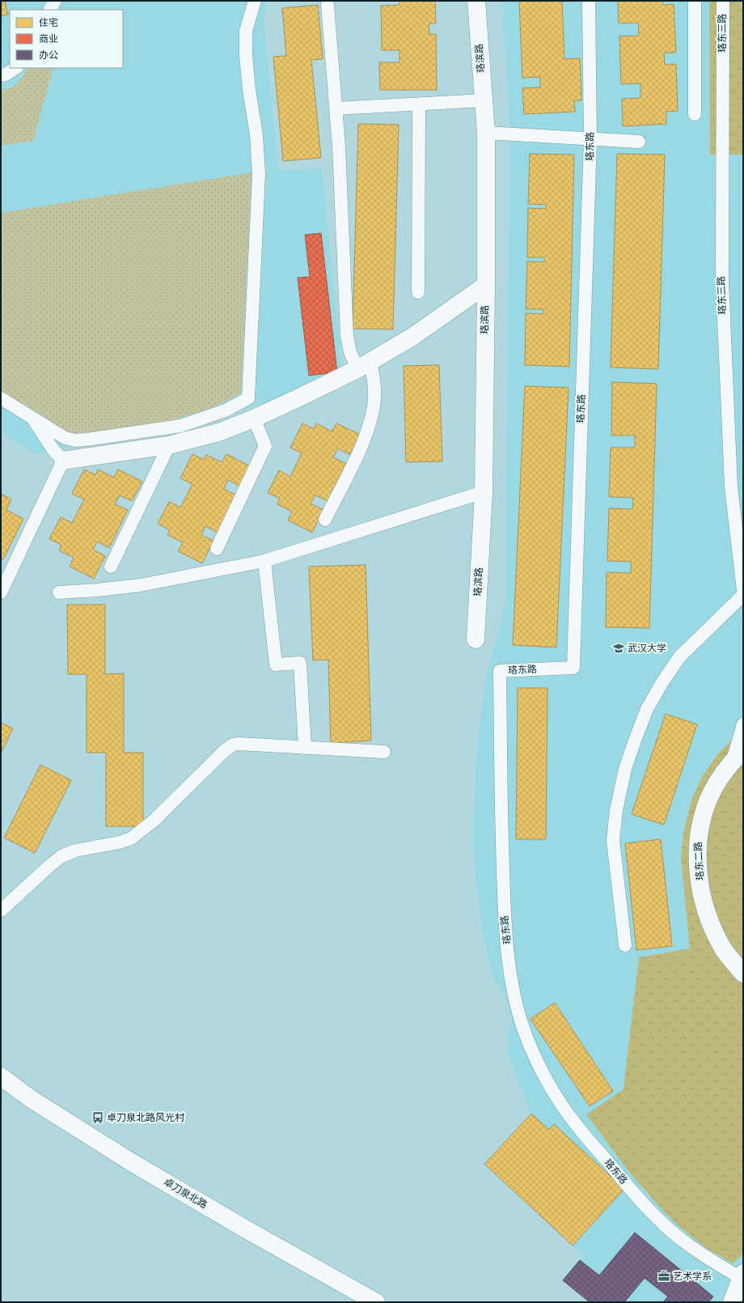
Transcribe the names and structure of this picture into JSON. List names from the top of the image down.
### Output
{
  "streets": {
    "street": ["珞滨路", "珞东二路", "卓刀泉北路"],
    "lane": ["珞东三路", "珞东路"]
  },
  "places": {
    "school or university": ["武汉大学"],
    "bus stop": ["卓刀泉北路风光村"],
    "office": ["艺术学系"]
  },
  "legend": ["住宅", "商业", "办公"]
}
